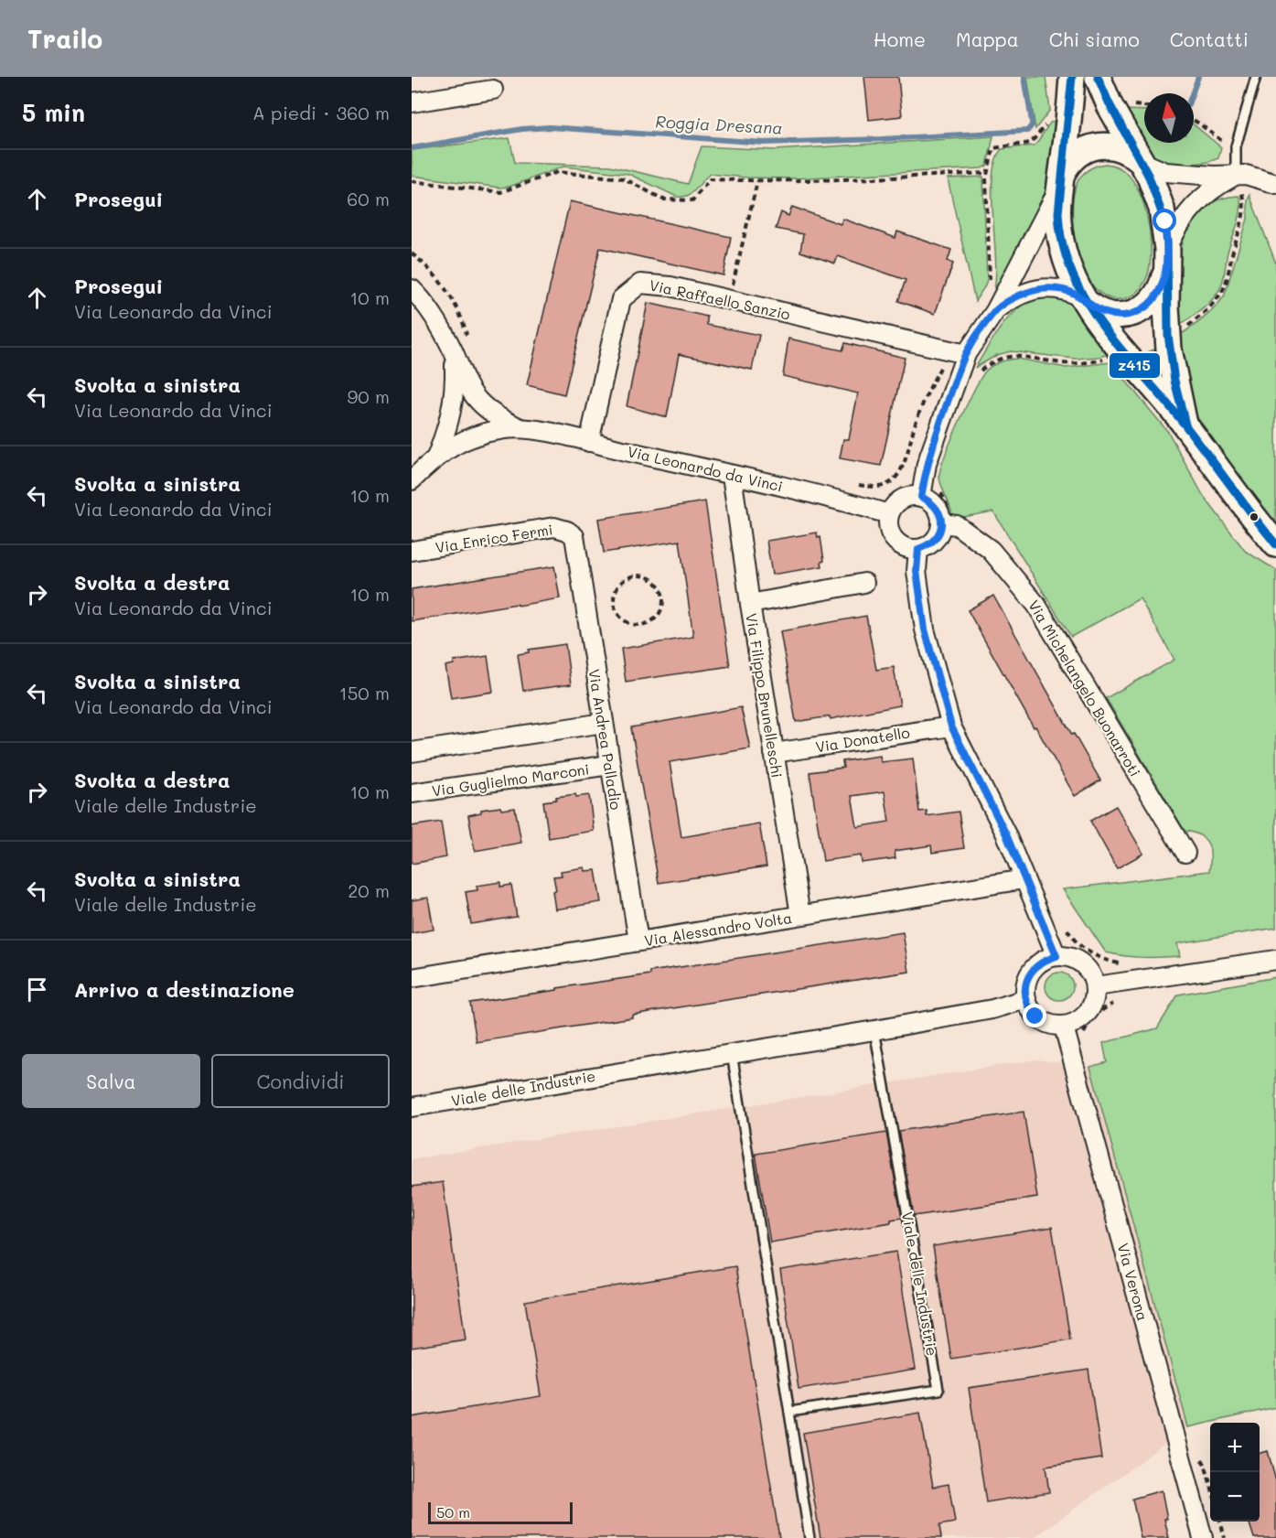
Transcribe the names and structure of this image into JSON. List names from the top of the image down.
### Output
{
  "streets": {
    "street": [
      "Via Raffaello Sanzio",
      "Via Leonardo da Vinci",
      "Via Enrico Fermi",
      "Via Michelangelo Buonarroti",
      "Via Filippo Brunelleschi",
      "Via Andrea Palladio",
      "Via Donatello",
      "Via Guglielmo Marconi",
      "Via Alessandro Volta",
      "Viale delle Industrie",
      "Via Verona"
    ]
  },
  "crossings": [
    ["Via Raffaello Sanzio", "Via Leonardo da Vinci"],
    ["Via Leonardo da Vinci", "Via Michelangelo Buonarroti"],
    ["Via Leonardo da Vinci", "Via Filippo Brunelleschi"],
    ["Via Enrico Fermi", "Via Andrea Palladio"],
    ["Via Filippo Brunelleschi", "Via Donatello"],
    ["Via Filippo Brunelleschi", "Via Alessandro Volta"],
    ["Via Andrea Palladio", "Via Guglielmo Marconi"],
    ["Via Andrea Palladio", "Via Alessandro Volta"],
    ["Viale delle Industrie", "Via Verona"]
  ],
  "water": ["Roggia Dresana"],
  "lines": ["transit line z415"],
  "scale_bar": "50 m",
  "north": "top",
  "page": {
    "header": "Trailo",
    "nav": [
      "Home",
      "Mappa",
      "Chi siamo",
      "Contatti"
    ],
    "heading": ["5 min", "A piedi · 360 m"],
    "list": [
      ["Prosegui", "60 m"],
      ["Prosegui", "Via Leonardo da Vinci", "10 m"],
      ["Svolta a sinistra", "Via Leonardo da Vinci", "90 m"],
      ["Svolta a sinistra", "Via Leonardo da Vinci", "10 m"],
      ["Svolta a destra", "Via Leonardo da Vinci", "10 m"],
      ["Svolta a sinistra", "Via Leonardo da Vinci", "150 m"],
      ["Svolta a destra", "Viale delle Industrie", "10 m"],
      ["Svolta a sinistra", "Viale delle Industrie", "20 m"],
      "Arrivo a destinazione"
    ],
    "buttons": ["Salva", "Condividi"],
    "map_buttons": ["+", "−"],
    "scale": "50 m"
  }
}
